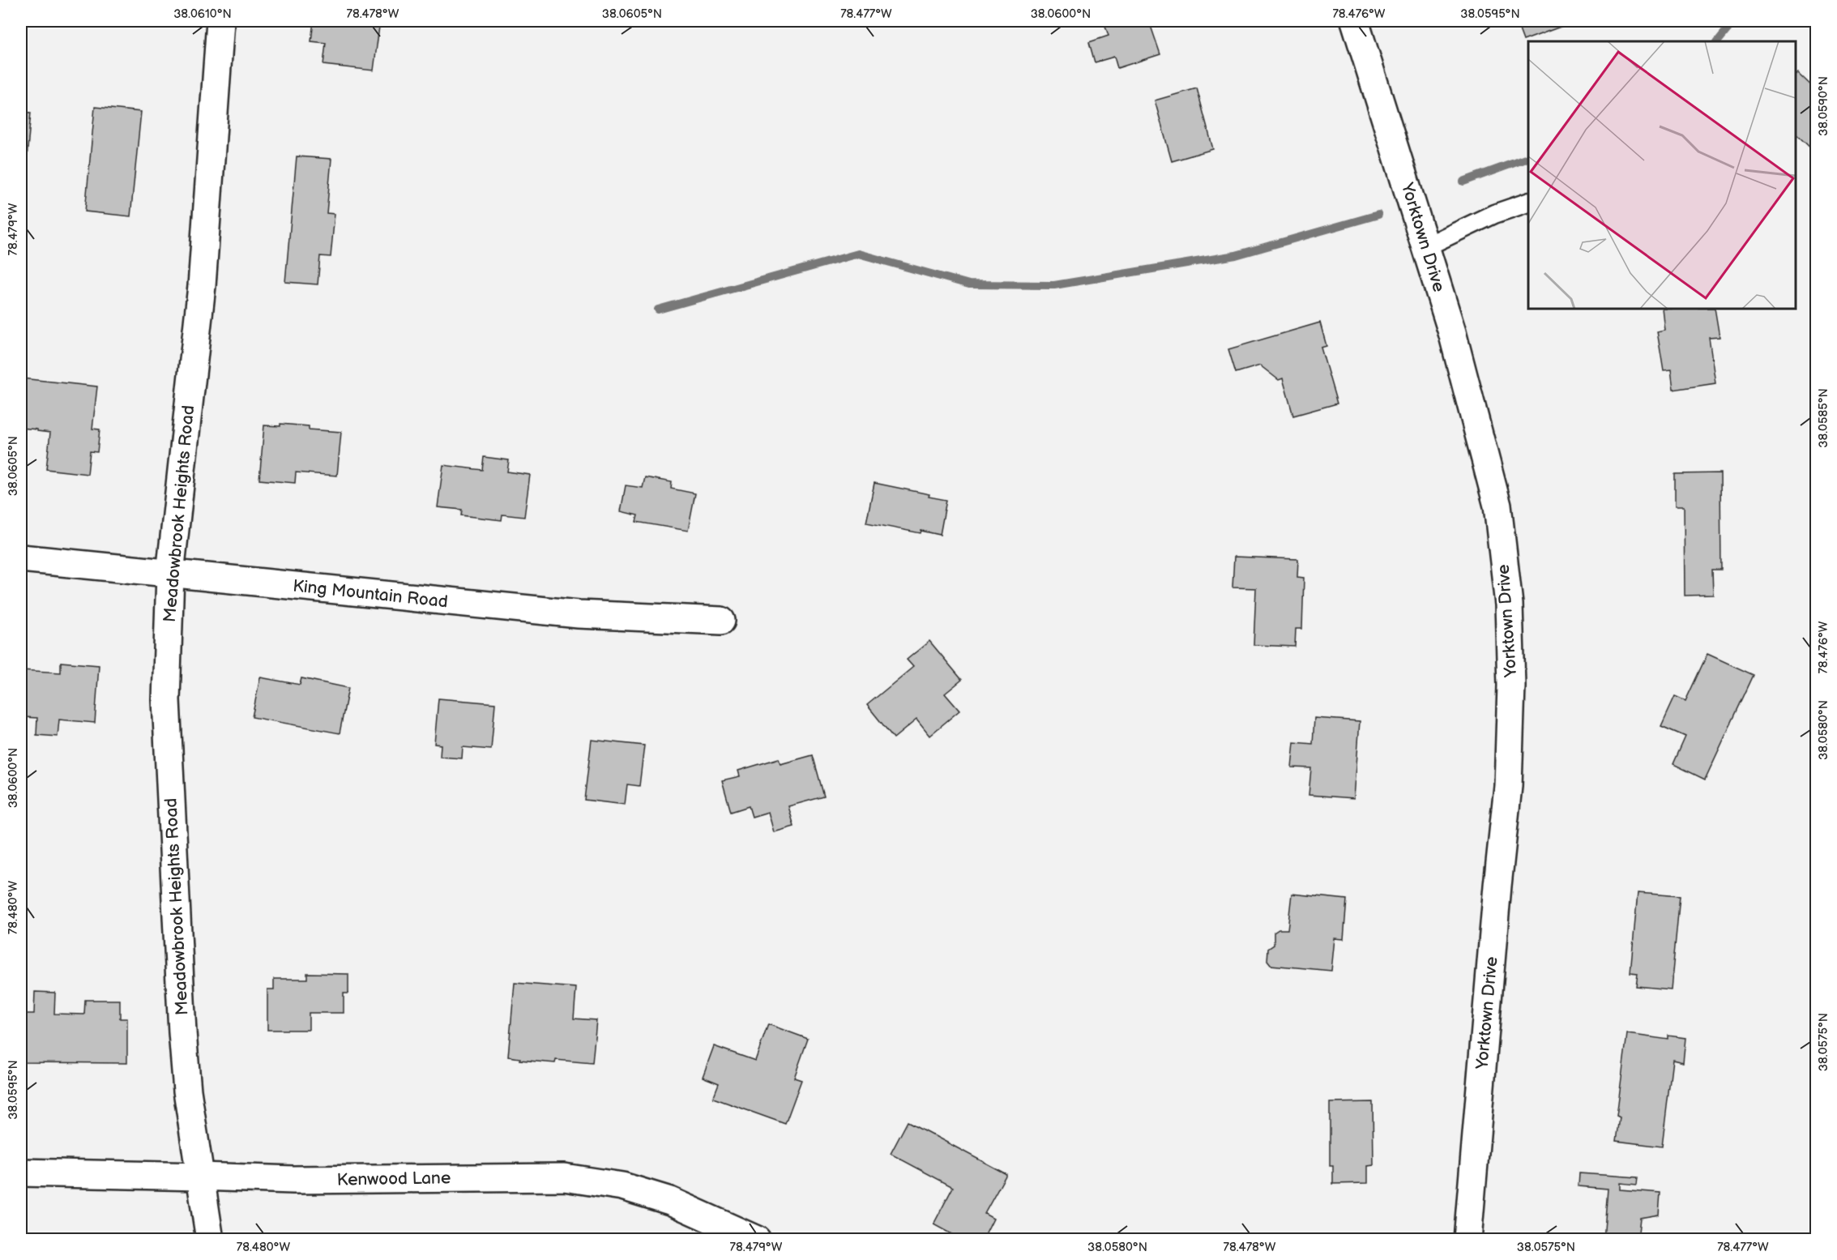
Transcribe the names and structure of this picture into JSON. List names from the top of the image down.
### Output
{
  "streets": {
    "street": [
      "Yorktown Drive",
      "Meadowbrook Heights Road",
      "King Mountain Road",
      "Kenwood Lane"
    ]
  },
  "crossings": [
    ["Meadowbrook Heights Road", "King Mountain Road"],
    ["Meadowbrook Heights Road", "Kenwood Lane"]
  ],
  "coordinates": [
    "38.0610°N",
    "78.478°W",
    "38.0605°N",
    "78.477°W",
    "38.0600°N",
    "78.476°W",
    "38.0595°N",
    "38.0590°N",
    "78.479°W",
    "38.0585°N",
    "38.0580°N",
    "78.480°W",
    "38.0575°N"
  ]
}
